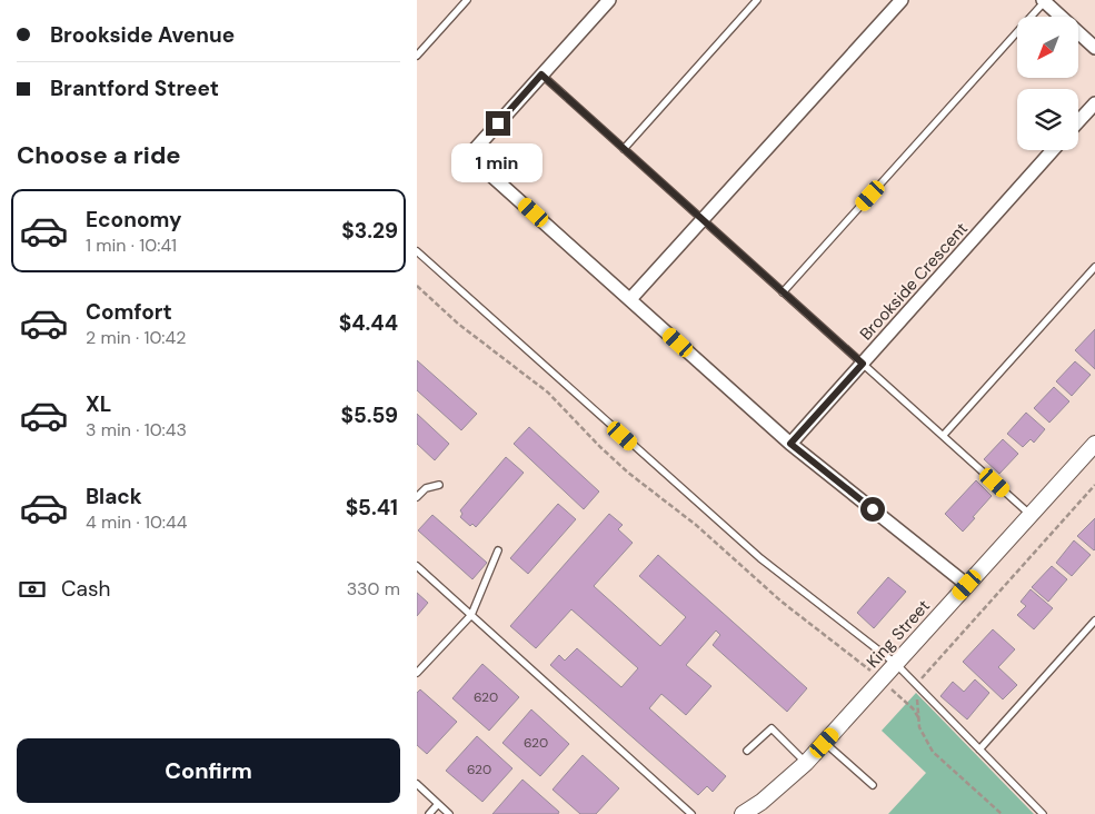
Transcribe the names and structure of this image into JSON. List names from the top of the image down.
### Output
{
  "streets": {
    "street": ["Brookside Crescent", "King Street"]
  },
  "house_numbers": ["620", "620", "620"],
  "north": "bottom left",
  "page": {
    "banner": ["Brookside Avenue", "Brantford Street"],
    "heading": "Choose a ride",
    "bubble": "1 min",
    "list": [
      {
        "name": "Economy",
        "note": "1 min · 10:41",
        "value": "$3.29"
      },
      {
        "name": "Comfort",
        "note": "2 min · 10:42",
        "value": "$4.44"
      },
      {
        "name": "XL",
        "note": "3 min · 10:43",
        "value": "$5.59"
      },
      {
        "name": "Black",
        "note": "4 min · 10:44",
        "value": "$5.41"
      }
    ],
    "pay": ["Cash", "330 m"],
    "buttons": "Confirm"
  }
}
